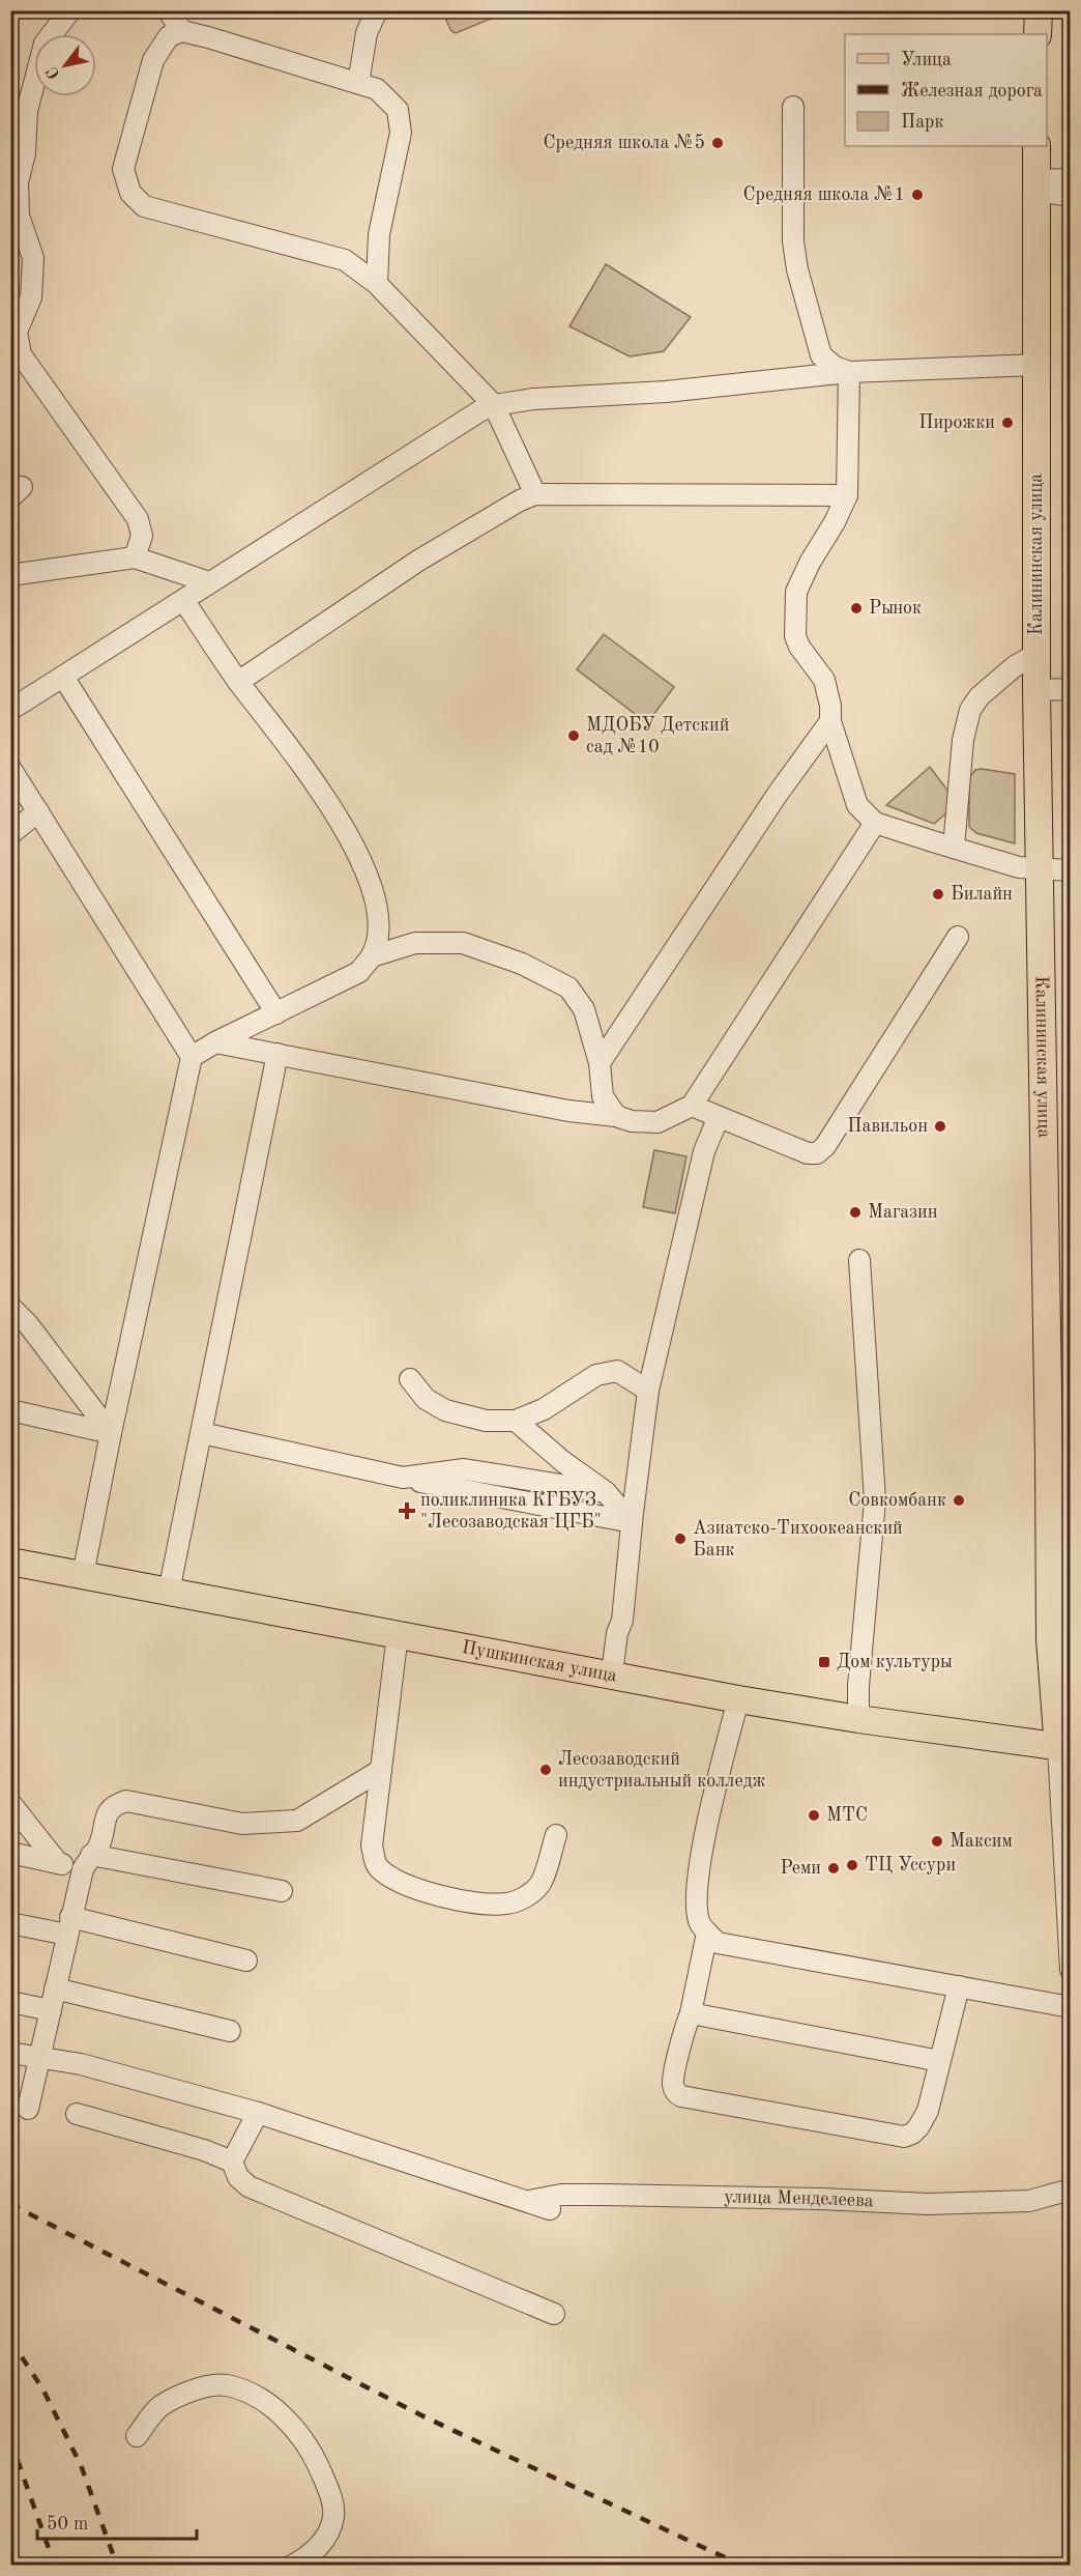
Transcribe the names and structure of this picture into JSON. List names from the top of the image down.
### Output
{
  "streets": {
    "main road": ["Калининская улица", "Пушкинская улица"],
    "street": ["улица Менделеева"]
  },
  "crossings": [
    ["Калининская улица", "Пушкинская улица"]
  ],
  "places": {
    "other": [
      "Средняя школа №5",
      "Средняя школа №1",
      "Пирожки",
      "Рынок",
      "МДОБУ Детский сад №10",
      "Билайн",
      "Павильон",
      "Магазин",
      "Совкомбанк",
      "Азиатско-Тихоокеанский Банк",
      "Лесозаводский индустриальный колледж",
      "МТС",
      "Максим",
      "ТЦ Уссури",
      "Реми"
    ],
    "health": ["поликлиника КГБУЗ \"Лесозаводская ЦГБ\""],
    "transit": ["Дом культуры"]
  },
  "legend": ["Улица", "Железная дорога", "Парк"],
  "scale_bar": "50 m",
  "north": "bottom left"
}
